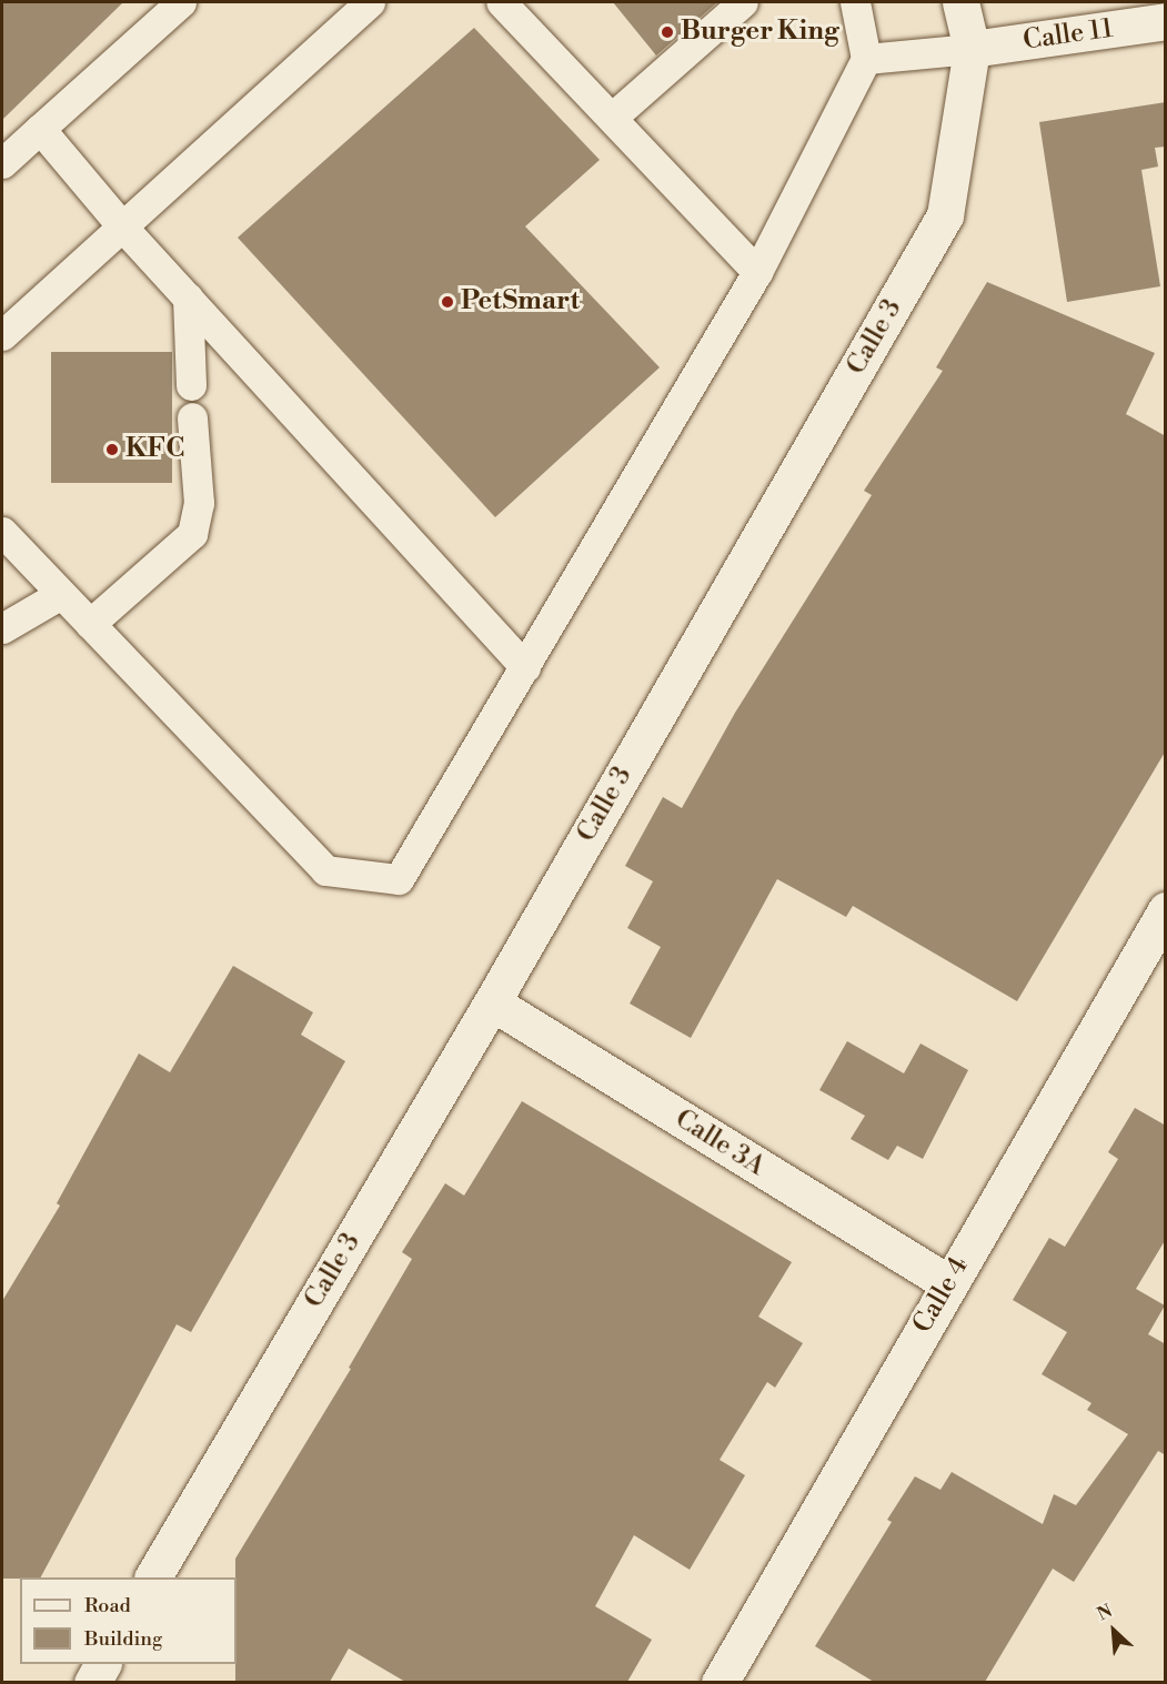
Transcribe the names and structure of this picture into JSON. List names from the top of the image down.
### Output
{
  "streets": {
    "street": [
      "Calle 11",
      "Calle 3",
      "Calle 3A",
      "Calle 4"
    ]
  },
  "crossings": [
    ["Calle 11", "Calle 3"],
    ["Calle 3", "Calle 3A"],
    ["Calle 3A", "Calle 4"]
  ],
  "places": ["Burger King", "PetSmart", "KFC"],
  "legend": ["Road", "Building"],
  "north": "top left"
}
